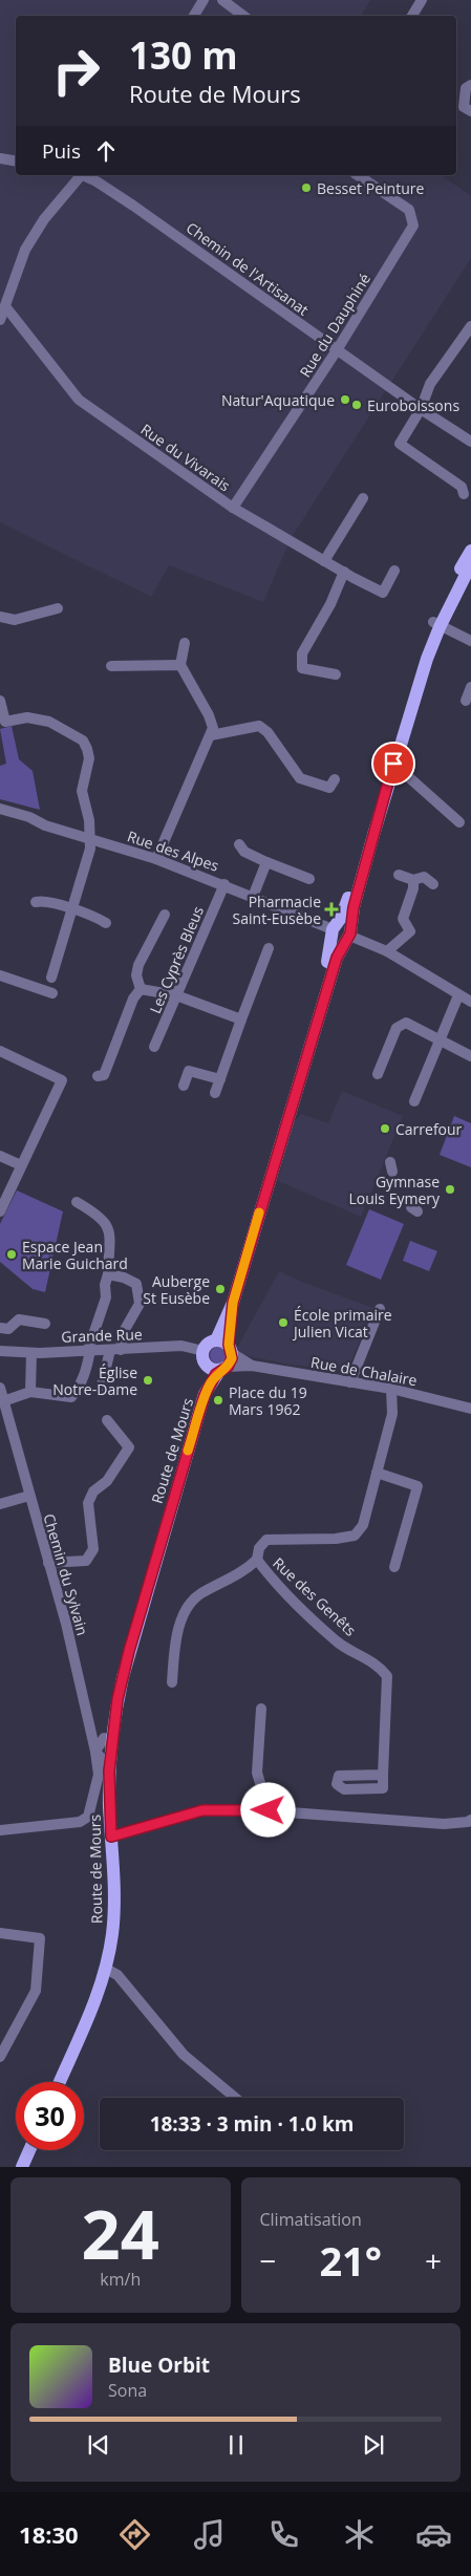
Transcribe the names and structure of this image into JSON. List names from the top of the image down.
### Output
{
  "streets": {
    "main road": ["Route de Mours"],
    "street": [
      "Chemin de l'Artisanat",
      "Rue du Dauphiné",
      "Rue du Vivarais",
      "Rue des Alpes",
      "Les Cyprès Bleus",
      "Grande Rue",
      "Rue de Chalaire",
      "Chemin du Sylvain",
      "Rue des Genêts"
    ]
  },
  "crossings": [
    ["Chemin de l'Artisanat", "Rue du Dauphiné"],
    ["Rue du Dauphiné", "Rue du Vivarais"],
    ["Rue des Alpes", "Les Cyprès Bleus"],
    ["Rue des Alpes", "Route de Mours"],
    ["Grande Rue", "Route de Mours"],
    ["Rue de Chalaire", "Route de Mours"],
    ["Rue de Chalaire", "Rue des Genêts"]
  ],
  "places": {
    "other": [
      "Besset Peinture",
      "Natur'Aquatique",
      "Euroboissons",
      "Carrefour",
      "Gymnase Louis Eymery",
      "Espace Jean Marie Guichard",
      "Auberge St Eusèbe",
      "École primaire Julien Vicat",
      "Église Notre-Dame",
      "Place du 19 Mars 1962"
    ],
    "health": ["Pharmacie Saint-Eusèbe"]
  },
  "page": {
    "turn": ["130 m", "Route de Mours"],
    "then": "Puis",
    "limit": "30",
    "trip": "18:33 · 3 min · 1.0 km",
    "tile": [
      ["24", "km/h"],
      "Climatisation"
    ],
    "heat": ["−", "21°", "+"],
    "song": ["Blue Orbit", "Sona"],
    "tabs": "18:30"
  }
}
